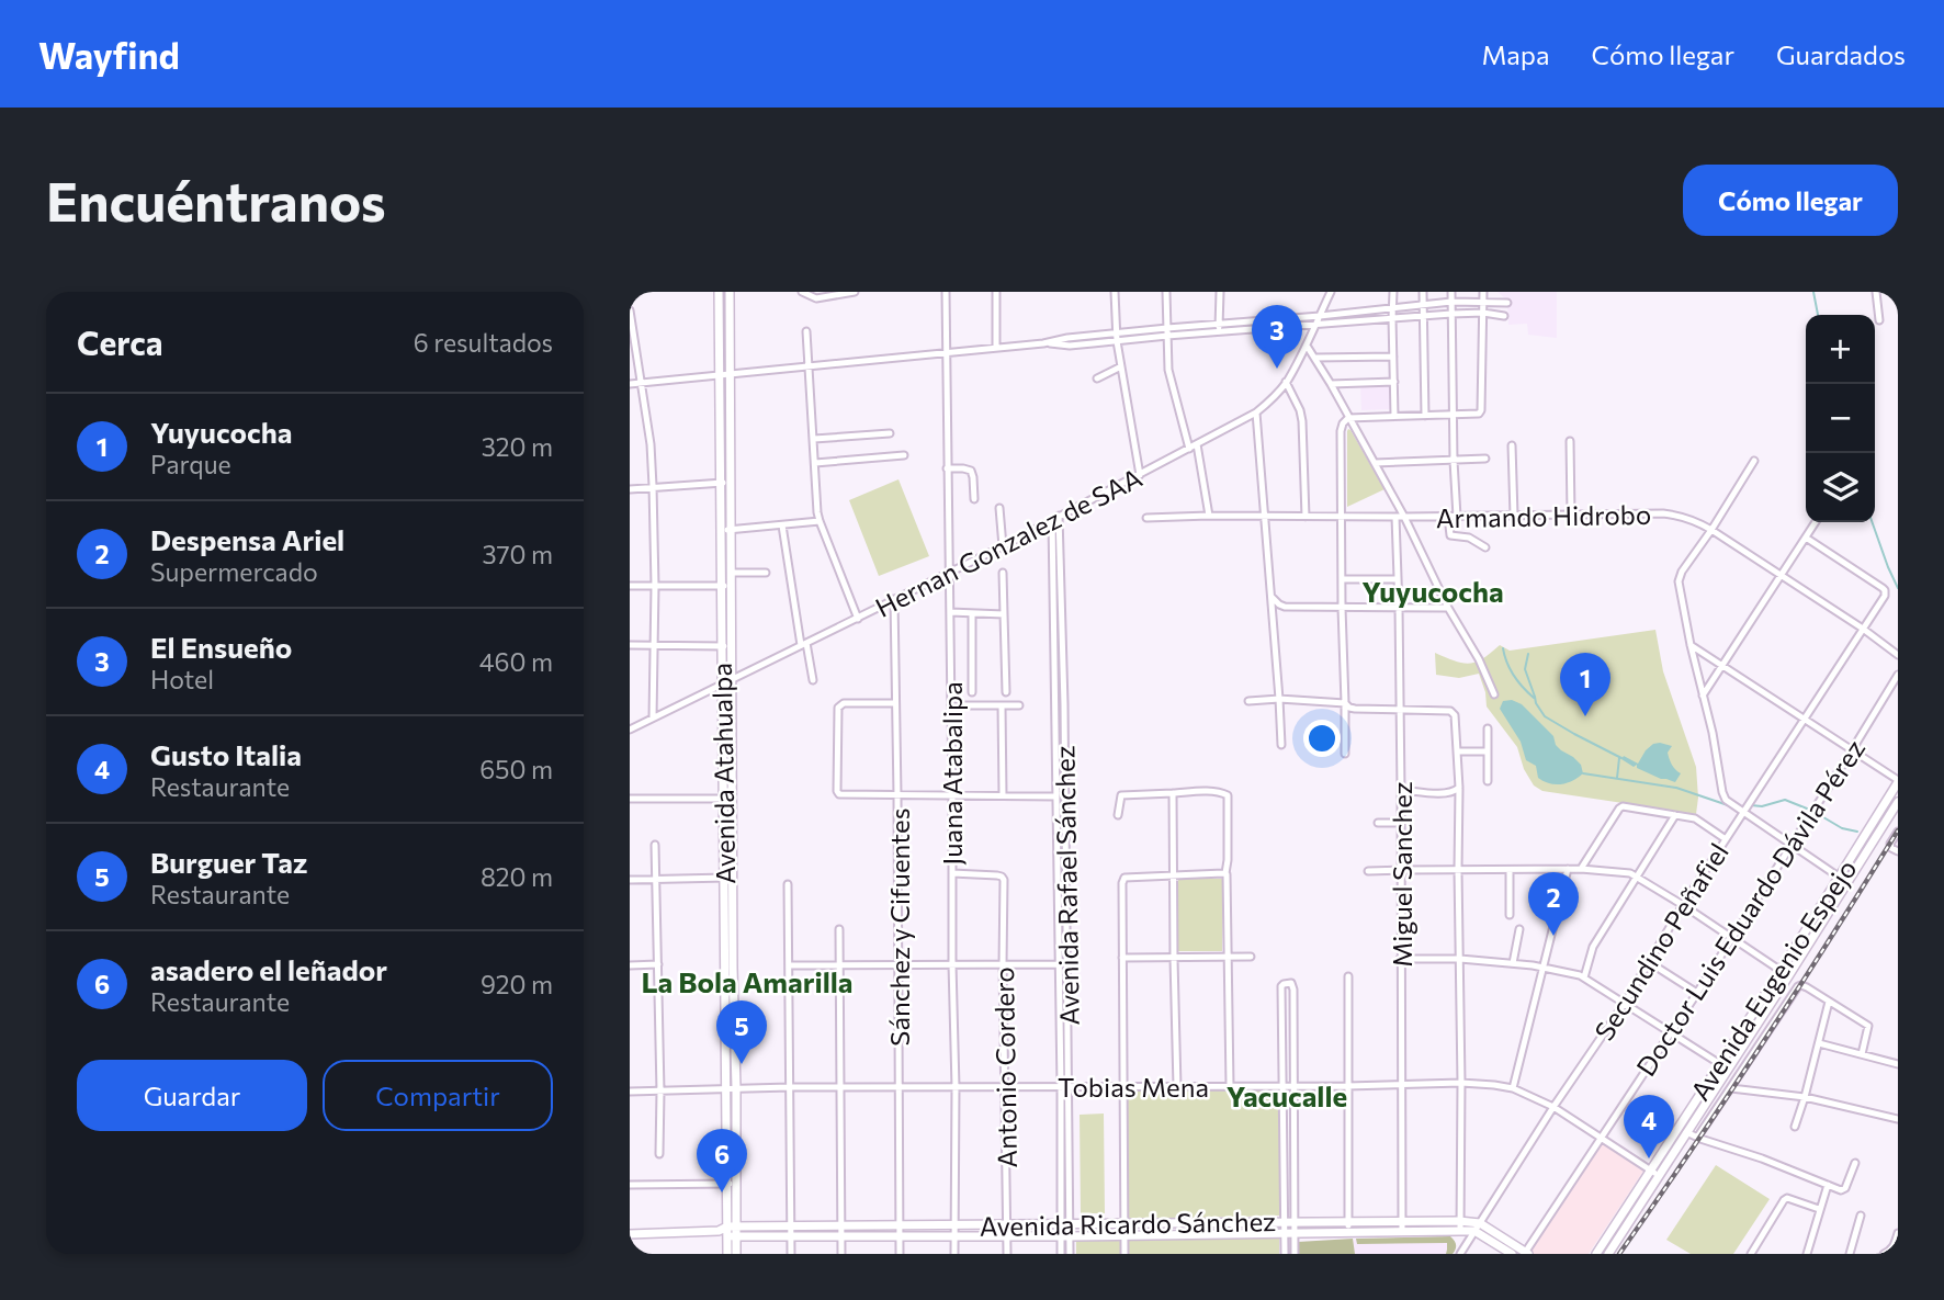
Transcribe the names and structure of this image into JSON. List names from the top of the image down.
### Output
{
  "streets": {
    "main road": ["Avenida Atahualpa", "Avenida Eugenio Espejo", "Avenida Ricardo Sánchez"],
    "street": [
      "Armando Hidrobo",
      "Hernan Gonzalez de SAA",
      "Juana Atabalipa",
      "Miguel Sanchez",
      "Avenida Rafael Sánchez",
      "Doctor Luis Eduardo Dávila Pérez",
      "Sánchez y Cifuentes",
      "Secundino Peñafiel",
      "Antonio Cordero",
      "Tobias Mena"
    ]
  },
  "crossings": [
    ["Armando Hidrobo", "Miguel Sanchez"],
    ["Armando Hidrobo", "Secundino Peñafiel"],
    ["Hernan Gonzalez de SAA", "Avenida Atahualpa"],
    ["Hernan Gonzalez de SAA", "Juana Atabalipa"],
    ["Hernan Gonzalez de SAA", "Avenida Rafael Sánchez"],
    ["Hernan Gonzalez de SAA", "Sánchez y Cifuentes"],
    ["Avenida Atahualpa", "Tobias Mena"],
    ["Avenida Atahualpa", "Avenida Ricardo Sánchez"],
    ["Juana Atabalipa", "Antonio Cordero"],
    ["Juana Atabalipa", "Tobias Mena"],
    ["Juana Atabalipa", "Avenida Ricardo Sánchez"],
    ["Miguel Sanchez", "Tobias Mena"],
    ["Miguel Sanchez", "Avenida Ricardo Sánchez"],
    ["Avenida Rafael Sánchez", "Tobias Mena"],
    ["Avenida Rafael Sánchez", "Avenida Ricardo Sánchez"],
    ["Doctor Luis Eduardo Dávila Pérez", "Tobias Mena"],
    ["Sánchez y Cifuentes", "Tobias Mena"],
    ["Sánchez y Cifuentes", "Avenida Ricardo Sánchez"],
    ["Secundino Peñafiel", "Tobias Mena"],
    ["Secundino Peñafiel", "Avenida Ricardo Sánchez"],
    ["Avenida Eugenio Espejo", "Tobias Mena"],
    ["Antonio Cordero", "Tobias Mena"],
    ["Antonio Cordero", "Avenida Ricardo Sánchez"]
  ],
  "districts": ["Yuyucocha", "La Bola Amarilla", "Yacucalle"],
  "page": {
    "header": "Wayfind",
    "nav": ["Mapa", "Cómo llegar", "Guardados"],
    "buttons": [
      "Cómo llegar",
      ["Guardar", "Compartir"]
    ],
    "title": "Encuéntranos",
    "heading": ["Cerca", "6 resultados"],
    "pins": [
      "3",
      "1",
      "2",
      "5",
      "4",
      "6"
    ],
    "map_buttons": ["+", "−"],
    "list": [
      {
        "mark": "1",
        "name": "Yuyucocha",
        "note": "Parque",
        "value": "320 m"
      },
      {
        "mark": "2",
        "name": "Despensa Ariel",
        "note": "Supermercado",
        "value": "370 m"
      },
      {
        "mark": "3",
        "name": "El Ensueño",
        "note": "Hotel",
        "value": "460 m"
      },
      {
        "mark": "4",
        "name": "Gusto Italia",
        "note": "Restaurante",
        "value": "650 m"
      },
      {
        "mark": "5",
        "name": "Burguer Taz",
        "note": "Restaurante",
        "value": "820 m"
      },
      {
        "mark": "6",
        "name": "asadero el leñador",
        "note": "Restaurante",
        "value": "920 m"
      }
    ]
  }
}
